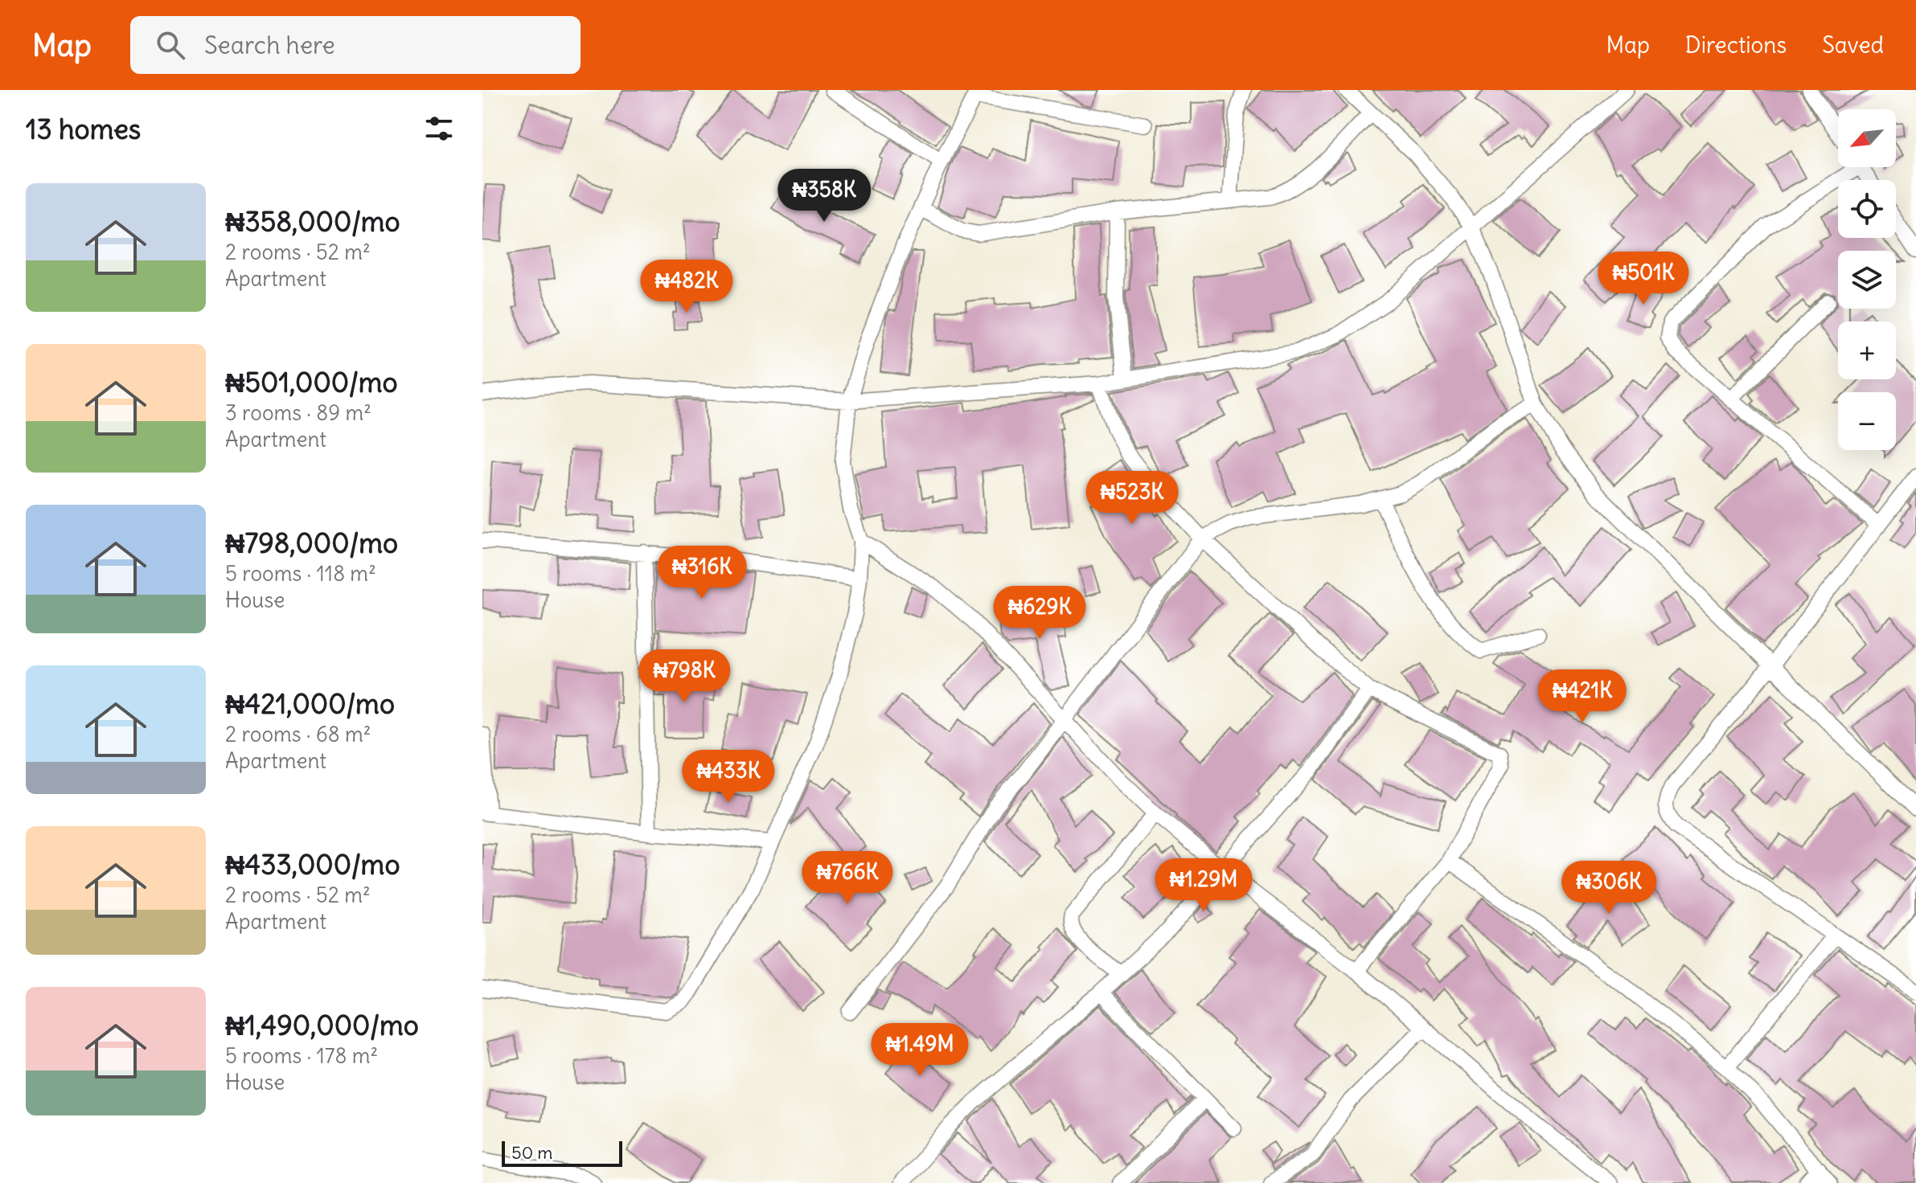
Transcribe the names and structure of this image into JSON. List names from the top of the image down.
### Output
{
  "scale_bar": "50 m",
  "north": "bottom left",
  "page": {
    "header": "Map",
    "search": "Search here",
    "nav": ["Map", "Directions", "Saved"],
    "heading": "13 homes",
    "map_buttons": ["+", "−"],
    "list": [
      {
        "name": "₦358,000/mo",
        "note": "2 rooms · 52 m² · Apartment"
      },
      {
        "name": "₦501,000/mo",
        "note": "3 rooms · 89 m² · Apartment"
      },
      {
        "name": "₦798,000/mo",
        "note": "5 rooms · 118 m² · House"
      },
      {
        "name": "₦421,000/mo",
        "note": "2 rooms · 68 m² · Apartment"
      },
      {
        "name": "₦433,000/mo",
        "note": "2 rooms · 52 m² · Apartment"
      },
      {
        "name": "₦1,490,000/mo",
        "note": "5 rooms · 178 m² · House"
      }
    ],
    "price": [
      "₦358K",
      "₦501K",
      "₦482K",
      "₦523K",
      "₦316K",
      "₦629K",
      "₦798K",
      "₦421K",
      "₦433K",
      "₦766K",
      "₦1.29M",
      "₦306K",
      "₦1.49M"
    ],
    "scale": "50 m"
  }
}
